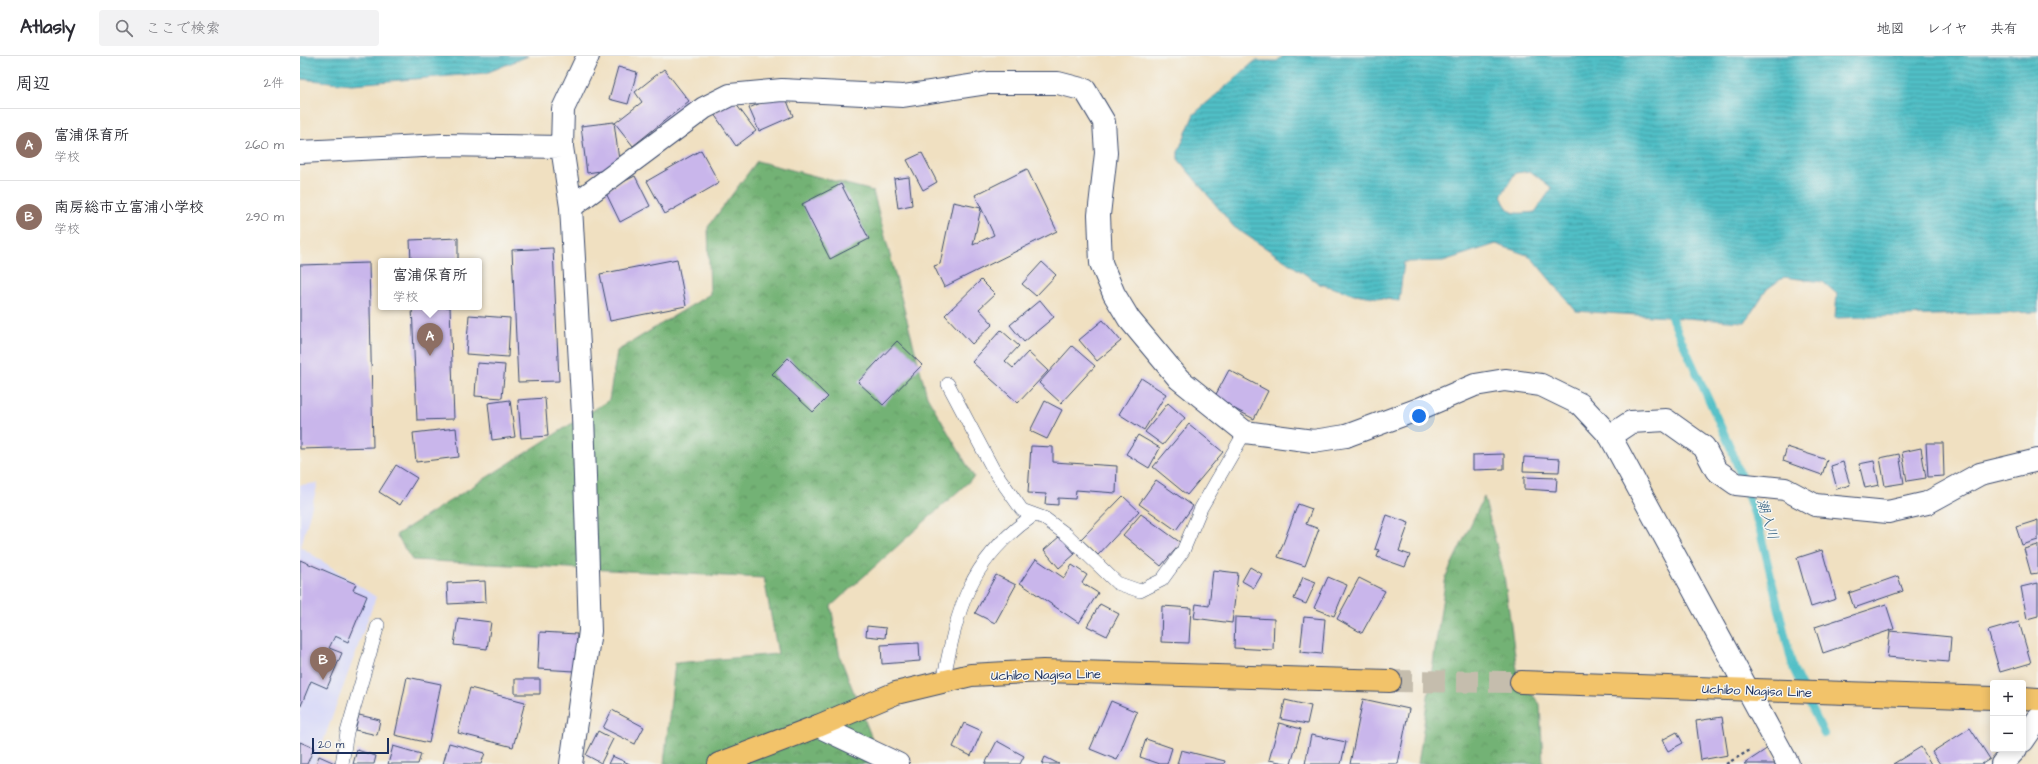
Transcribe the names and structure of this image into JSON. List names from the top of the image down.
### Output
{
  "streets": {
    "highway": ["Uchibo Nagisa Line"]
  },
  "water": ["潮入川"],
  "scale_bar": "20 m",
  "page": {
    "header": "Atlasly",
    "search": "ここで検索",
    "nav": ["地図", "レイヤ", "共有"],
    "heading": ["周辺", "2件"],
    "list": [
      {
        "mark": "A",
        "name": "富浦保育所",
        "note": "学校",
        "value": "260 m"
      },
      {
        "mark": "B",
        "name": "南房総市立富浦小学校",
        "note": "学校",
        "value": "290 m"
      }
    ],
    "popup": ["富浦保育所", "学校"],
    "pins": ["A", "B"],
    "map_buttons": ["+", "−"],
    "scale": "20 m"
  }
}
